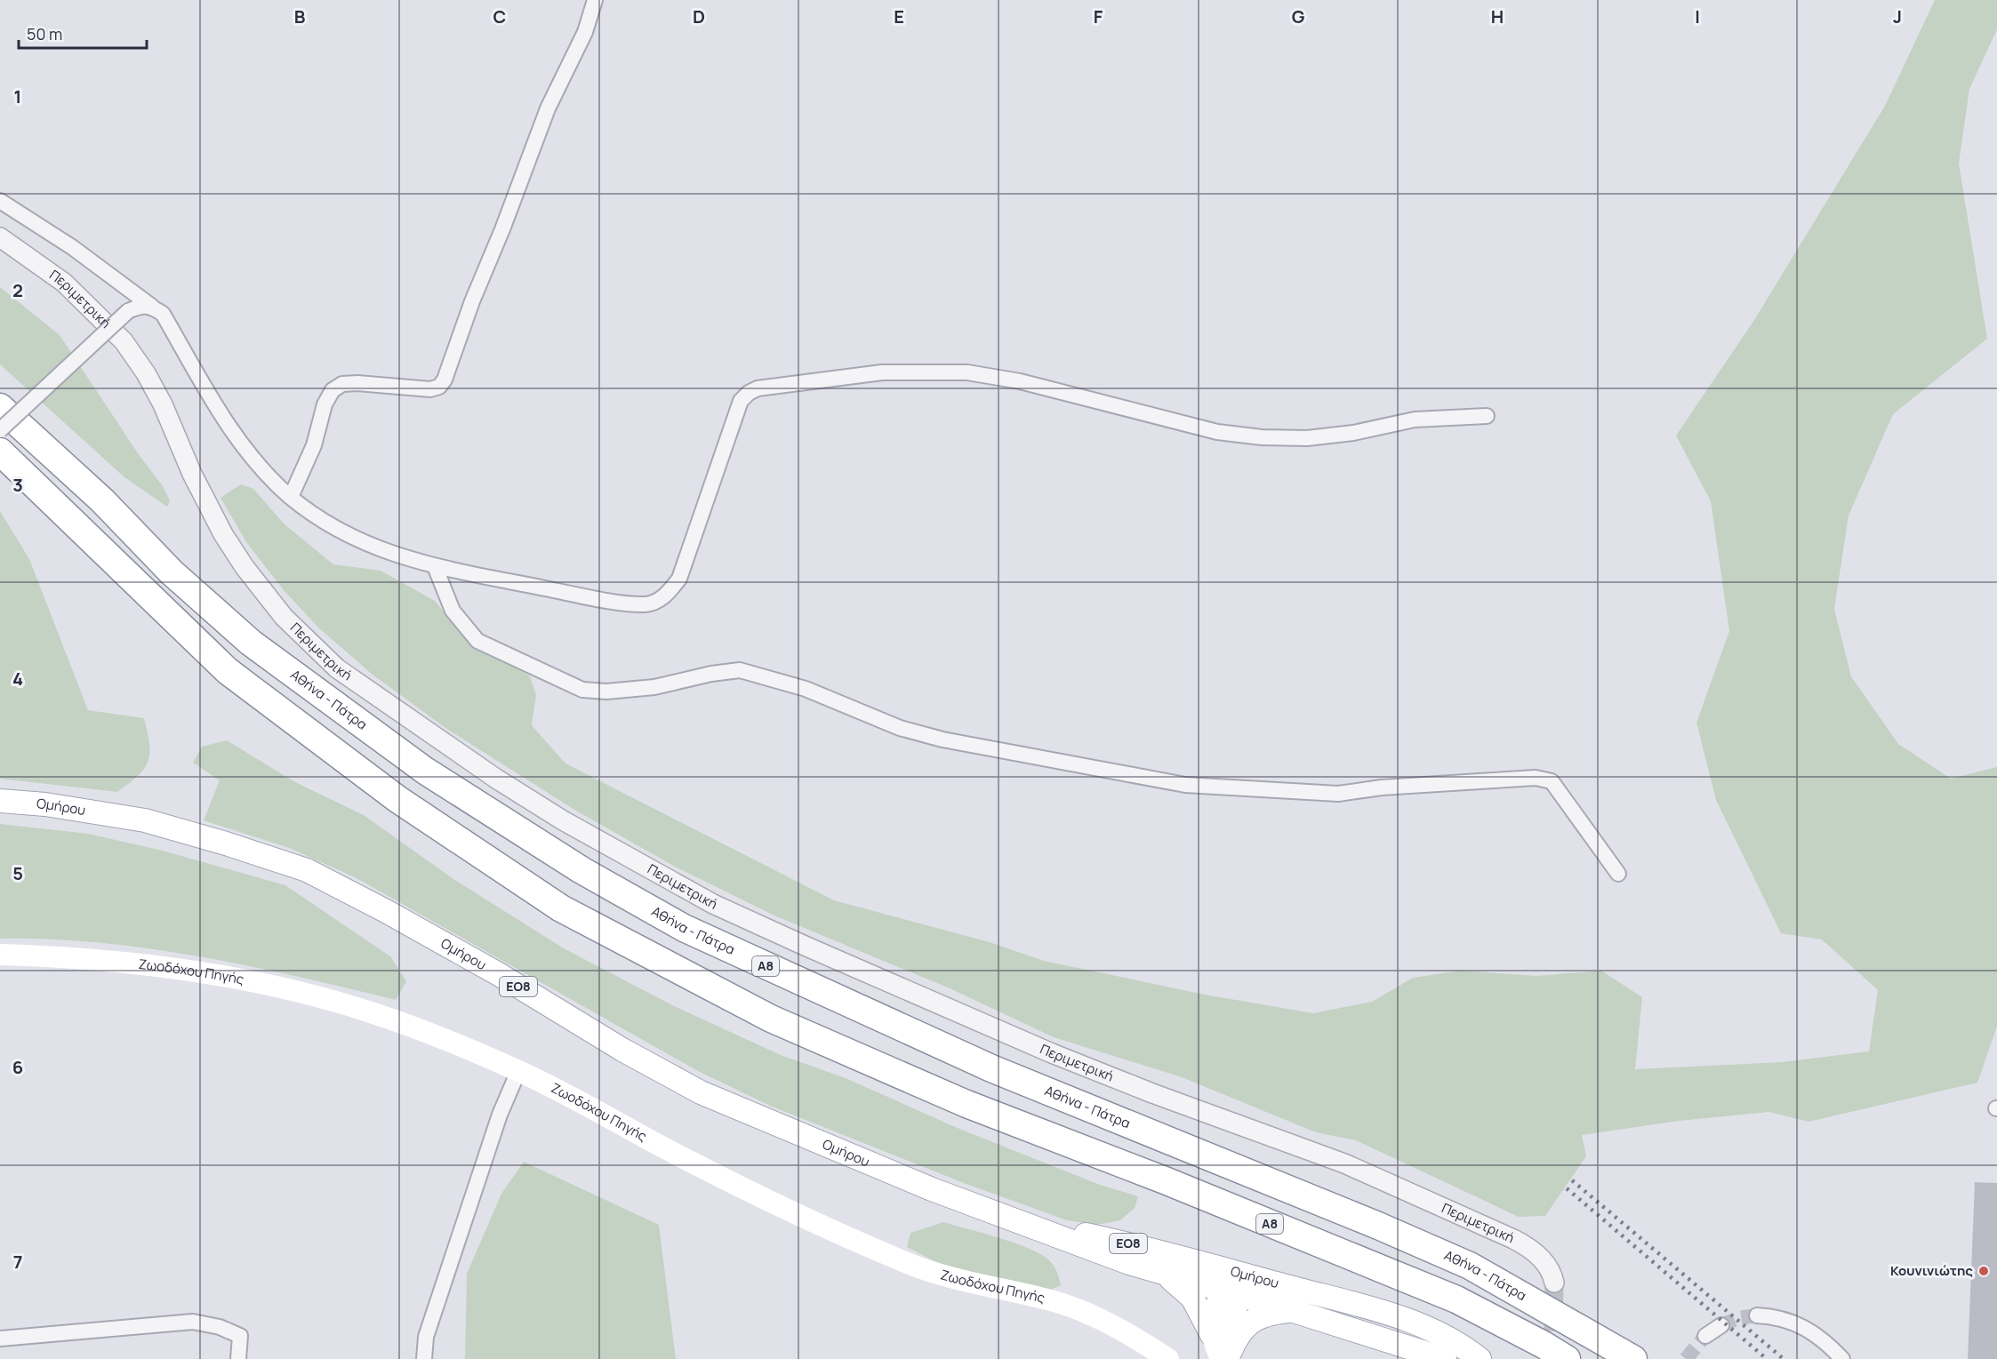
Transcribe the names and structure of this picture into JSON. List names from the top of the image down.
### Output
{
  "streets": {
    "highway": ["Αθήνα - Πάτρα", "Α8"],
    "main road": ["Ομήρου", "Ζωοδόχου Πηγής", "ΕΟ8"],
    "street": ["Περιμετρική"]
  },
  "places": ["Κουνινιώτης"],
  "scale_bar": "50 m",
  "grid": {
    "columns": [
      "B",
      "C",
      "D",
      "E",
      "F",
      "G",
      "H",
      "I",
      "J"
    ],
    "rows": [
      "1",
      "2",
      "3",
      "4",
      "5",
      "6",
      "7"
    ]
  }
}
